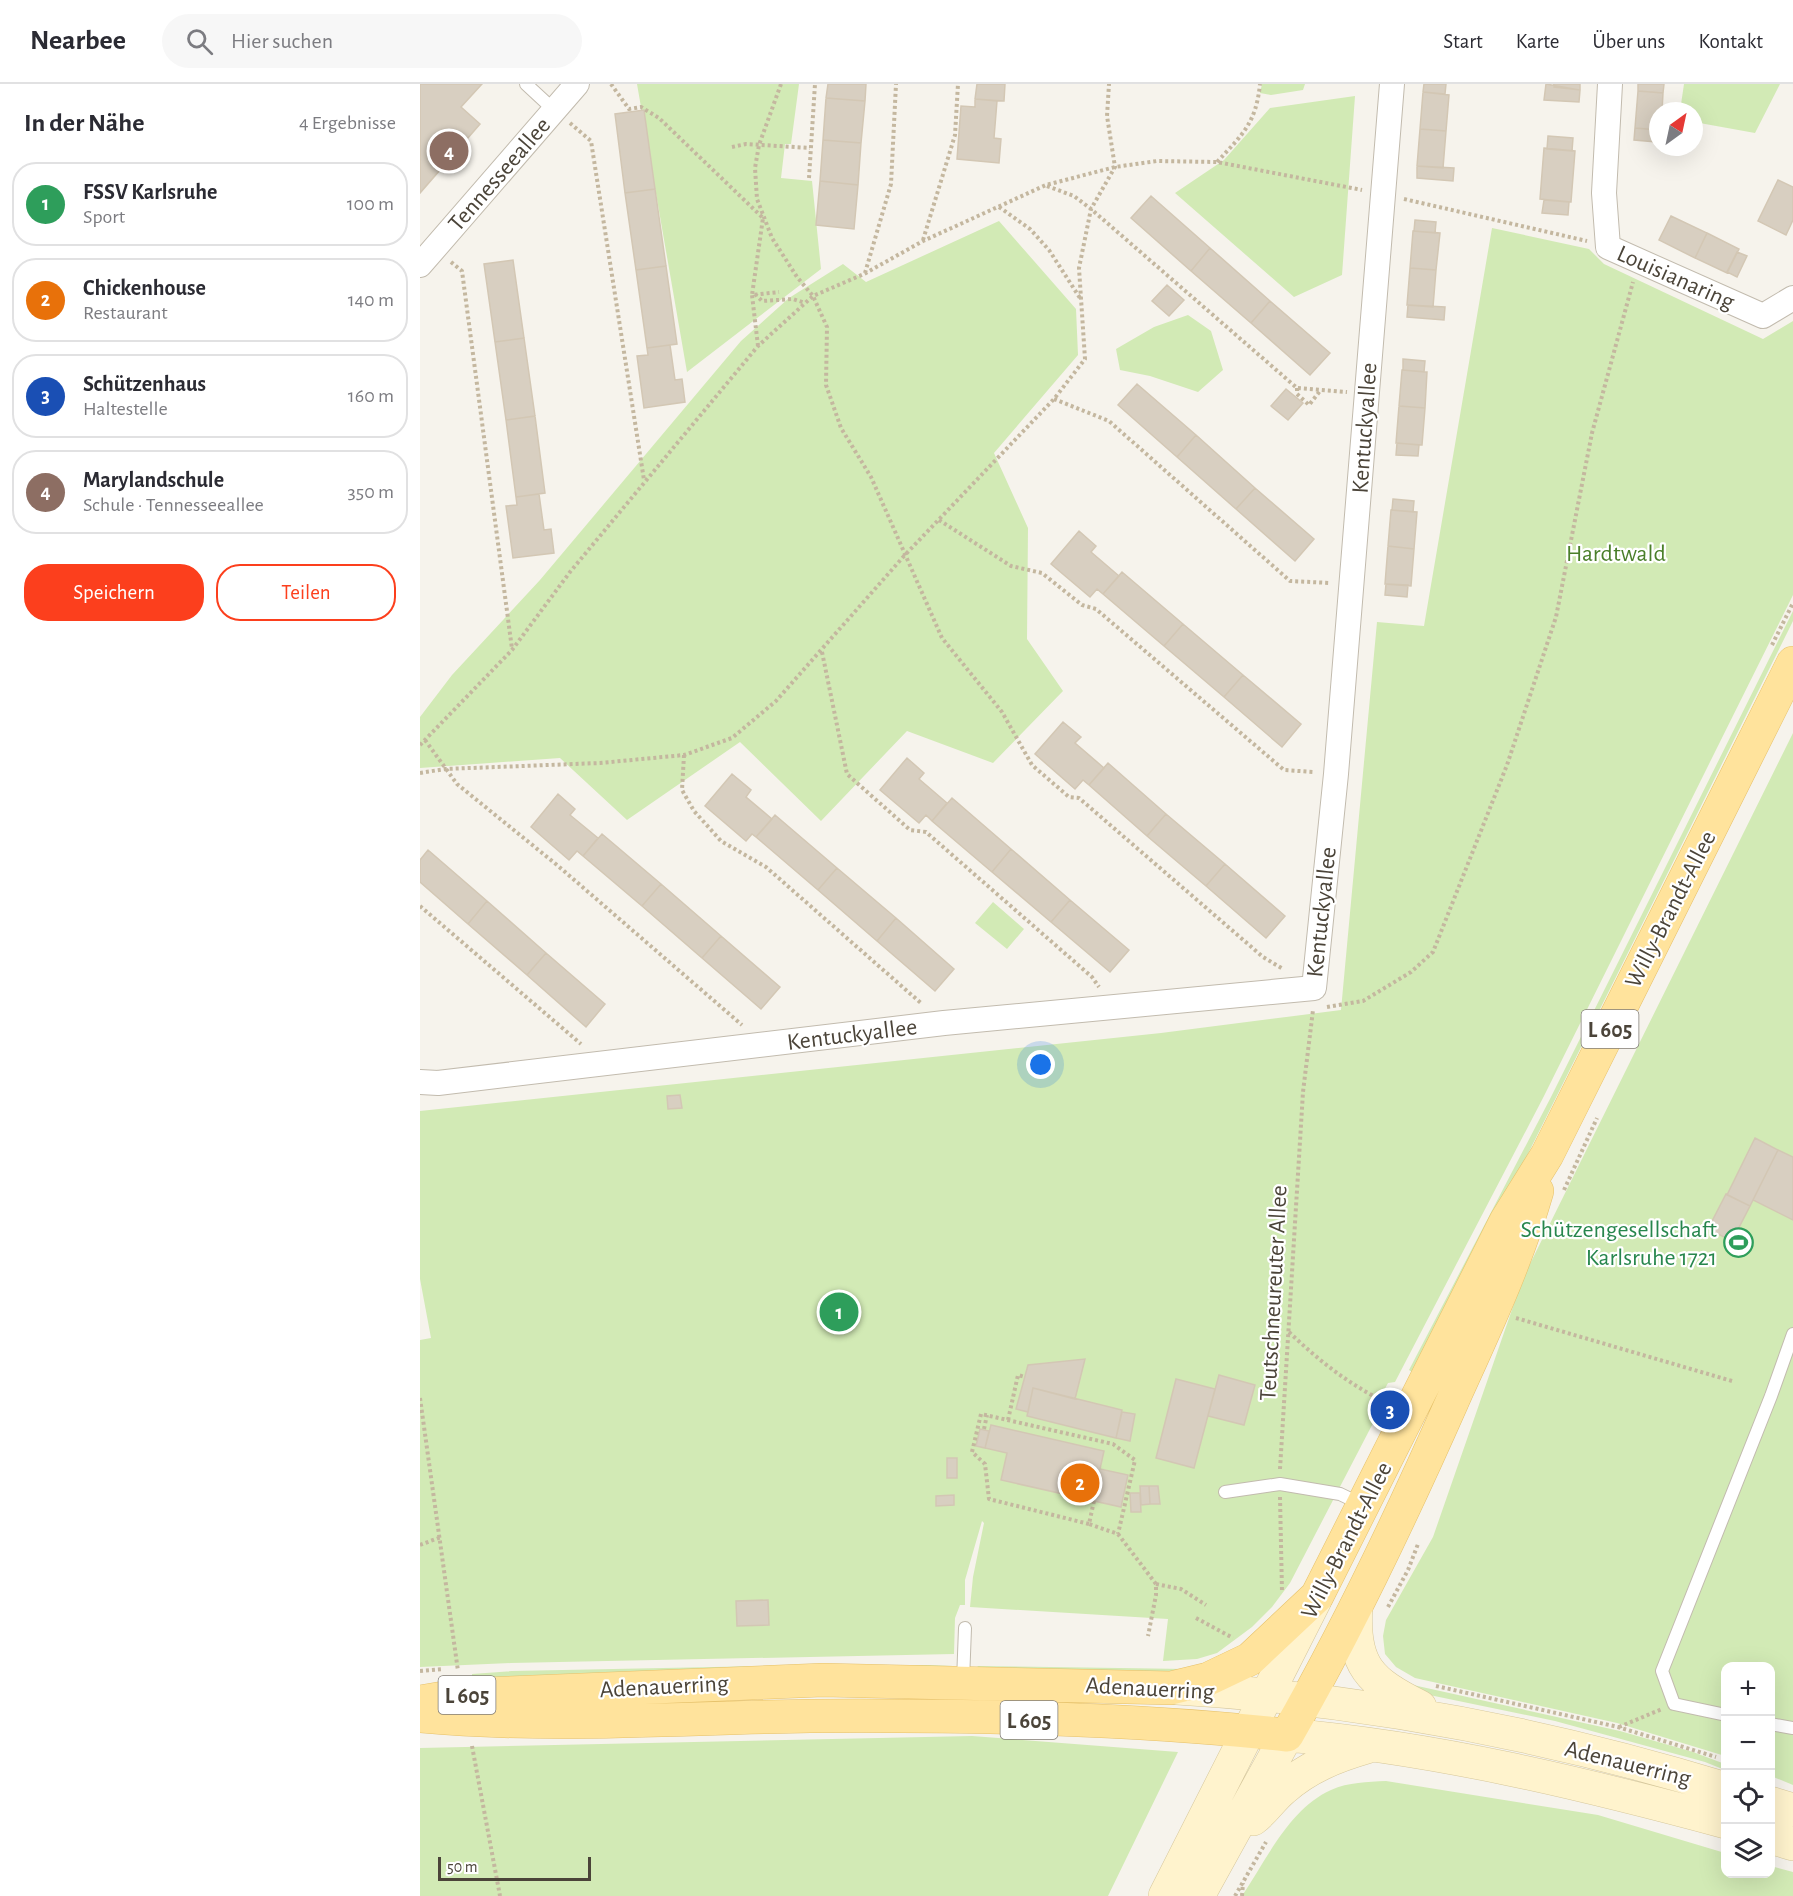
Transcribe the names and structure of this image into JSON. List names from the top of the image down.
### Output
{
  "streets": {
    "main road": ["Willy-Brandt-Allee", "L 605", "Adenauerring"],
    "street": ["Tennesseeallee", "Louisianaring", "Kentuckyallee"],
    "path": ["Teutschneureuter Allee"]
  },
  "crossings": [
    ["Kentuckyallee", "Teutschneureuter Allee"],
    ["Willy-Brandt-Allee", "Adenauerring"]
  ],
  "parks": ["Hardtwald"],
  "places": {
    "sports": ["Schützengesellschaft Karlsruhe 1721"]
  },
  "scale_bar": "50 m",
  "north": "top right",
  "page": {
    "header": "Nearbee",
    "search": "Hier suchen",
    "nav": [
      "Start",
      "Karte",
      "Über uns",
      "Kontakt"
    ],
    "heading": ["In der Nähe", "4 Ergebnisse"],
    "pins": [
      "4",
      "1",
      "3",
      "2"
    ],
    "list": [
      {
        "mark": "1",
        "name": "FSSV Karlsruhe",
        "note": "Sport",
        "value": "100 m"
      },
      {
        "mark": "2",
        "name": "Chickenhouse",
        "note": "Restaurant",
        "value": "140 m"
      },
      {
        "mark": "3",
        "name": "Schützenhaus",
        "note": "Haltestelle",
        "value": "160 m"
      },
      {
        "mark": "4",
        "name": "Marylandschule",
        "note": "Schule · Tennesseeallee",
        "value": "350 m"
      }
    ],
    "buttons": ["Speichern", "Teilen"],
    "map_buttons": ["+", "−"],
    "scale": "50 m"
  }
}
